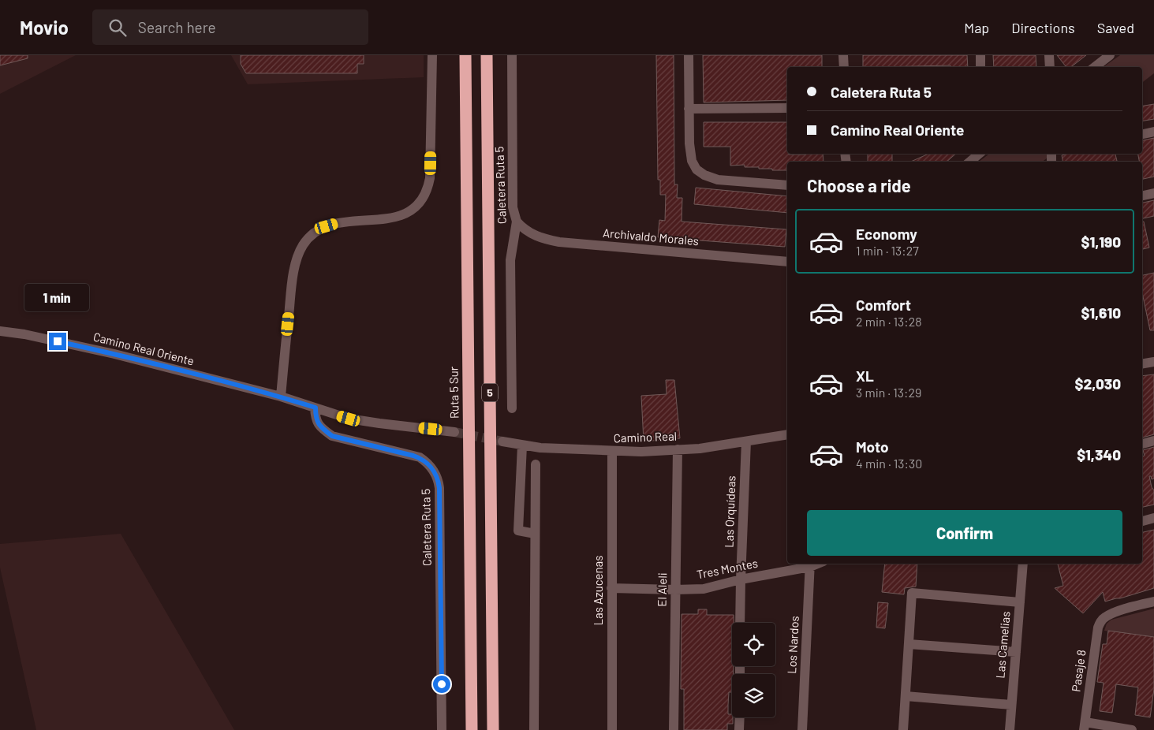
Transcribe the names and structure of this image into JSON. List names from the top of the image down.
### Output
{
  "streets": {
    "highway": ["Ruta 5 Sur", "5"],
    "street": [
      "Caletera Ruta 5",
      "Archivaldo Morales",
      "Camino Real Oriente",
      "Camino Real",
      "Las Orquídeas",
      "Tres Montes",
      "El Aleli",
      "Las Azucenas",
      "Los Nardos",
      "Las Camelias",
      "Pasaje 8"
    ]
  },
  "crossings": [
    ["Caletera Ruta 5", "Archivaldo Morales"],
    ["Camino Real", "Las Orquídeas"],
    ["Camino Real", "El Aleli"],
    ["Camino Real", "Las Azucenas"],
    ["Las Orquídeas", "Tres Montes"],
    ["Tres Montes", "El Aleli"],
    ["Tres Montes", "Las Azucenas"],
    ["Tres Montes", "Los Nardos"]
  ],
  "page": {
    "header": "Movio",
    "search": "Search here",
    "nav": ["Map", "Directions", "Saved"],
    "banner": ["Caletera Ruta 5", "Camino Real Oriente"],
    "heading": "Choose a ride",
    "list": [
      {
        "name": "Economy",
        "note": "1 min · 13:27",
        "value": "$1,190"
      },
      {
        "name": "Comfort",
        "note": "2 min · 13:28",
        "value": "$1,610"
      },
      {
        "name": "XL",
        "note": "3 min · 13:29",
        "value": "$2,030"
      },
      {
        "name": "Moto",
        "note": "4 min · 13:30",
        "value": "$1,340"
      }
    ],
    "bubble": "1 min",
    "buttons": "Confirm"
  }
}
